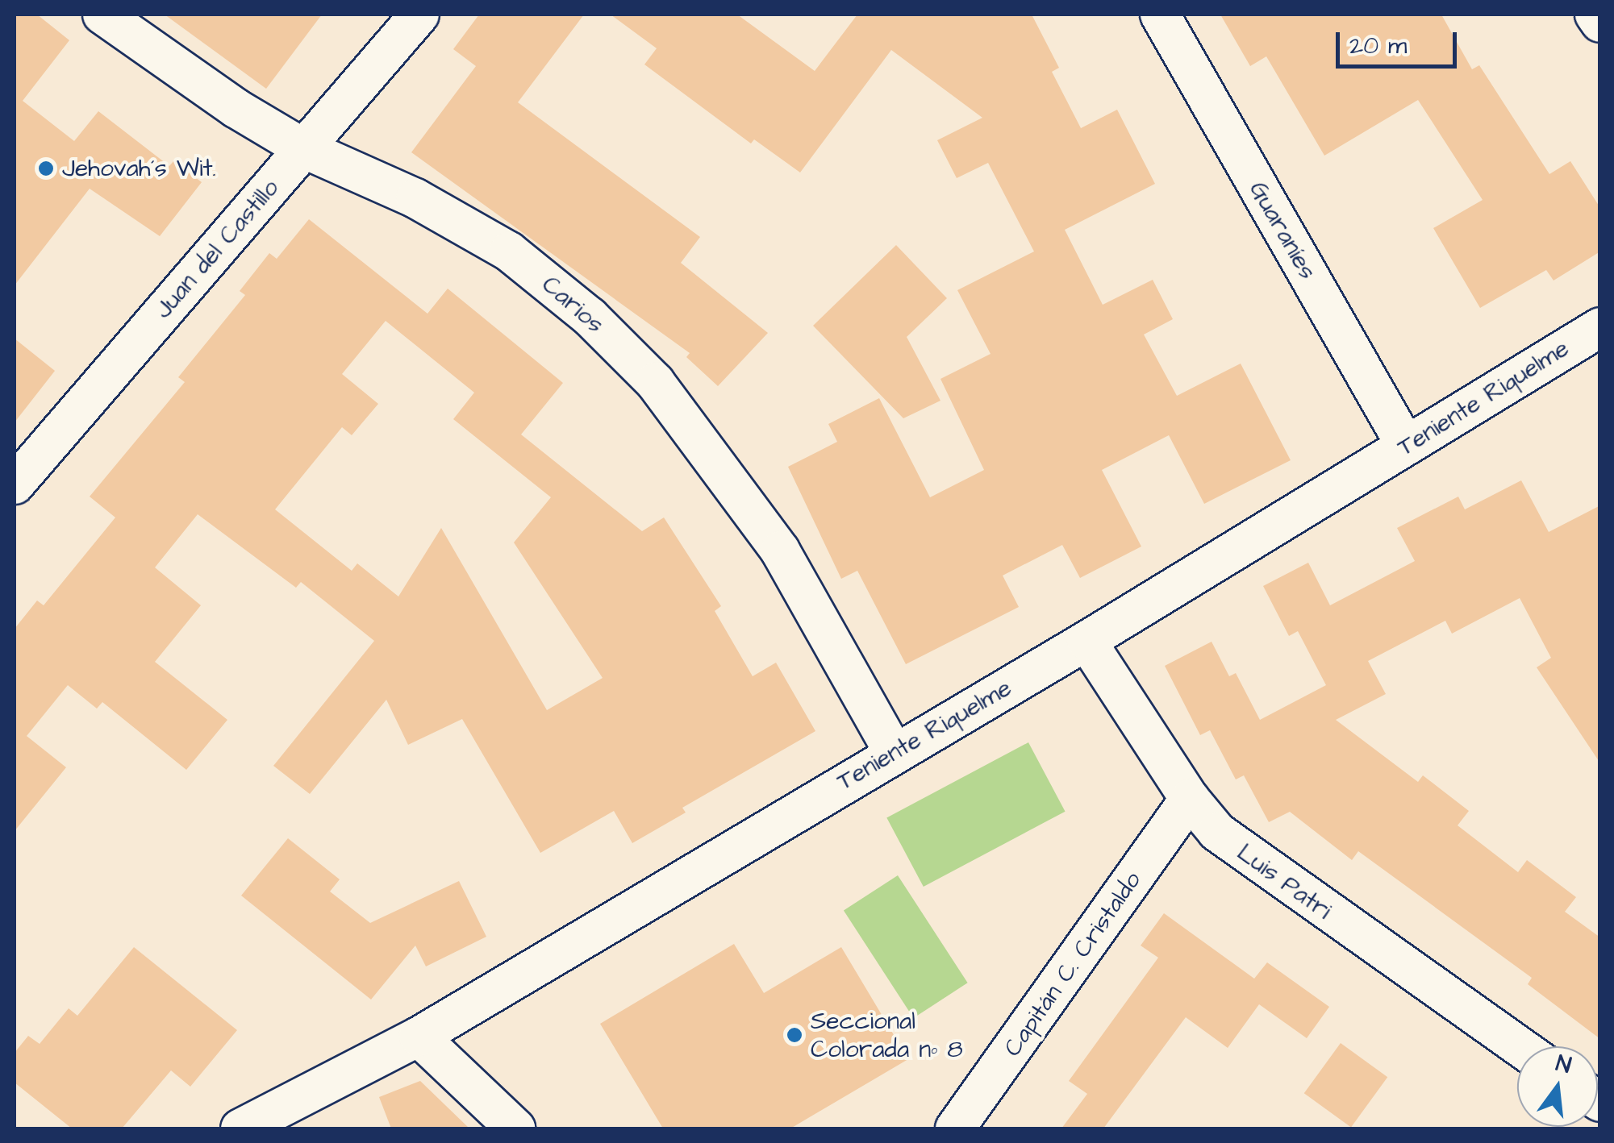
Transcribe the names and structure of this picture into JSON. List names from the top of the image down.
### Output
{
  "streets": {
    "street": [
      "Guaraníes",
      "Juan del Castillo",
      "Carios",
      "Teniente Riquelme",
      "Luis Patri",
      "Capitán C. Cristaldo"
    ]
  },
  "crossings": [
    ["Guaraníes", "Teniente Riquelme"],
    ["Juan del Castillo", "Carios"],
    ["Carios", "Teniente Riquelme"],
    ["Teniente Riquelme", "Luis Patri"],
    ["Luis Patri", "Capitán C. Cristaldo"]
  ],
  "places": ["Jehovah´s Wit.", "Seccional Colorada nº 8"],
  "scale_bar": "20 m",
  "north": "top"
}
